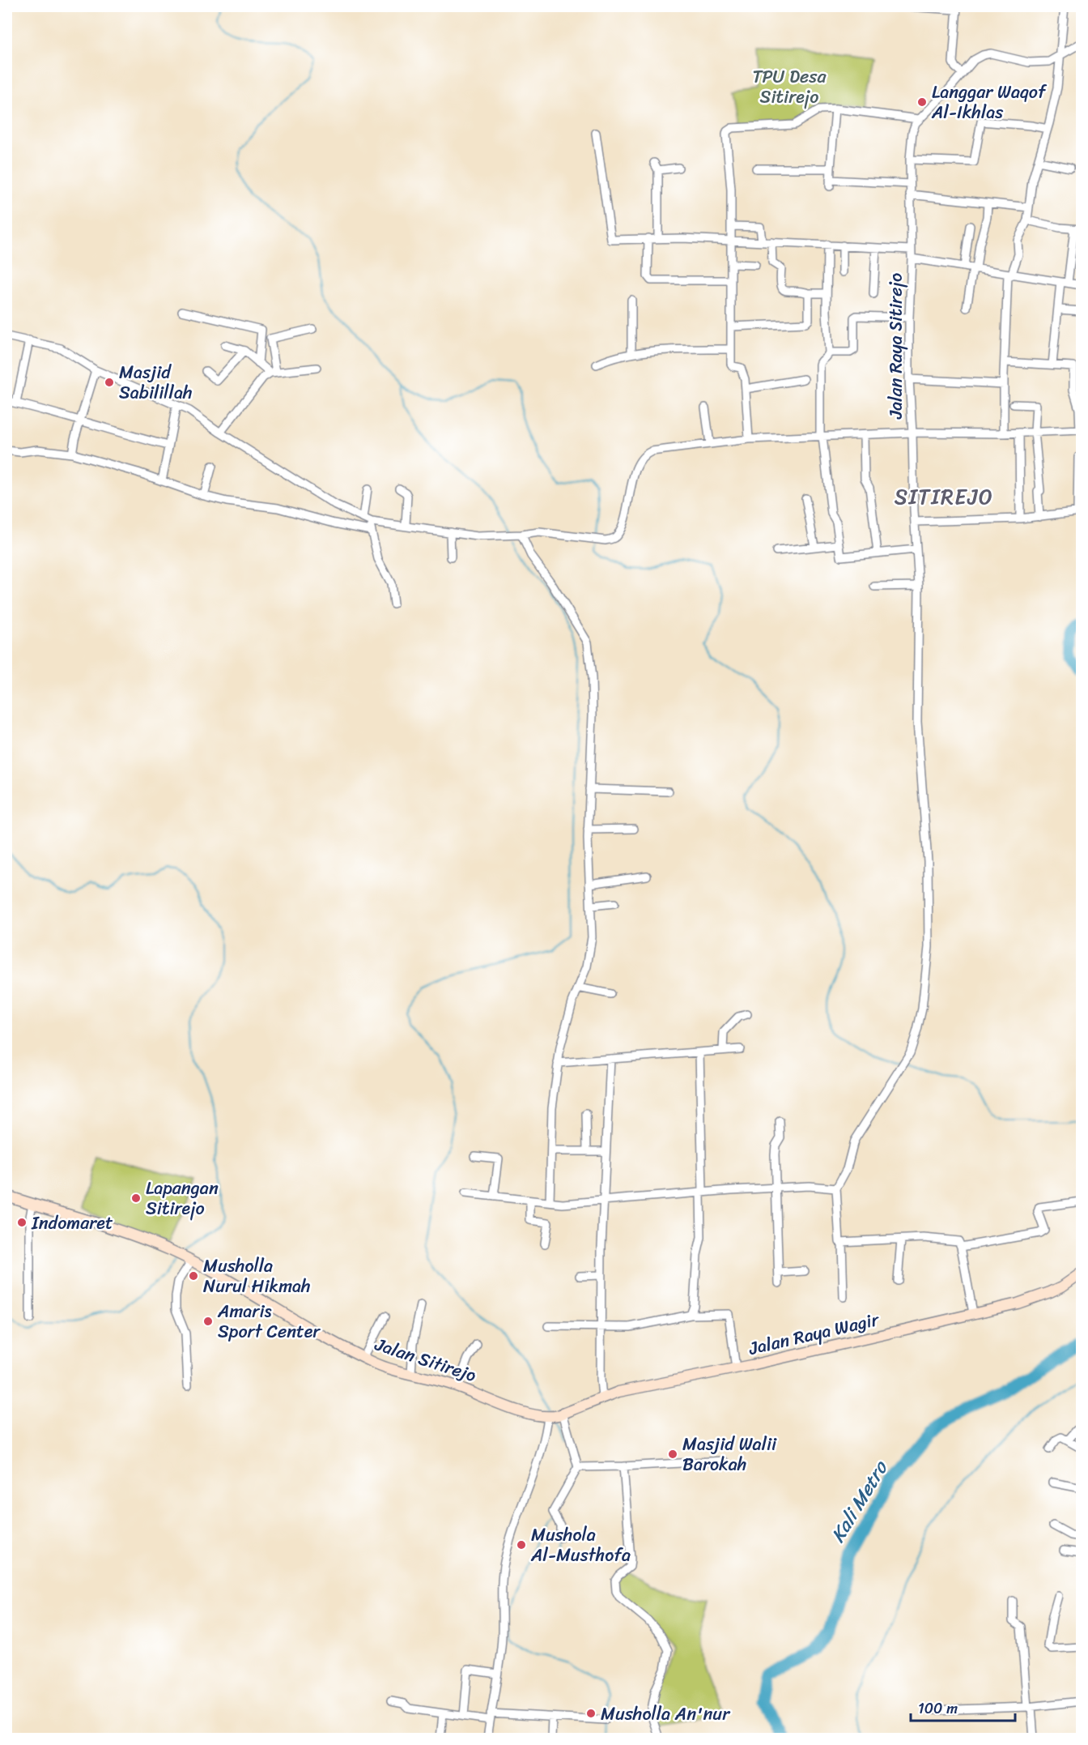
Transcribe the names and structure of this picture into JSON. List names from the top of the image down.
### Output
{
  "streets": {
    "main road": ["Jalan Raya Wagir", "Jalan Sitirejo"],
    "street": ["Jalan Raya Sitirejo"]
  },
  "crossings": [
    ["Jalan Raya Wagir", "Jalan Sitirejo"]
  ],
  "districts": ["SITIREJO"],
  "water": ["Kali Metro"],
  "parks": ["TPU Desa Sitirejo"],
  "places": [
    "Langgar Waqof Al-Ikhlas",
    "Masjid Sabilillah",
    "Lapangan Sitirejo",
    "Indomaret",
    "Musholla Nurul Hikmah",
    "Amaris Sport Center",
    "Masjid Walii Barokah",
    "Mushola Al-Musthofa",
    "Musholla An'nur"
  ],
  "scale_bar": "100 m"
}
